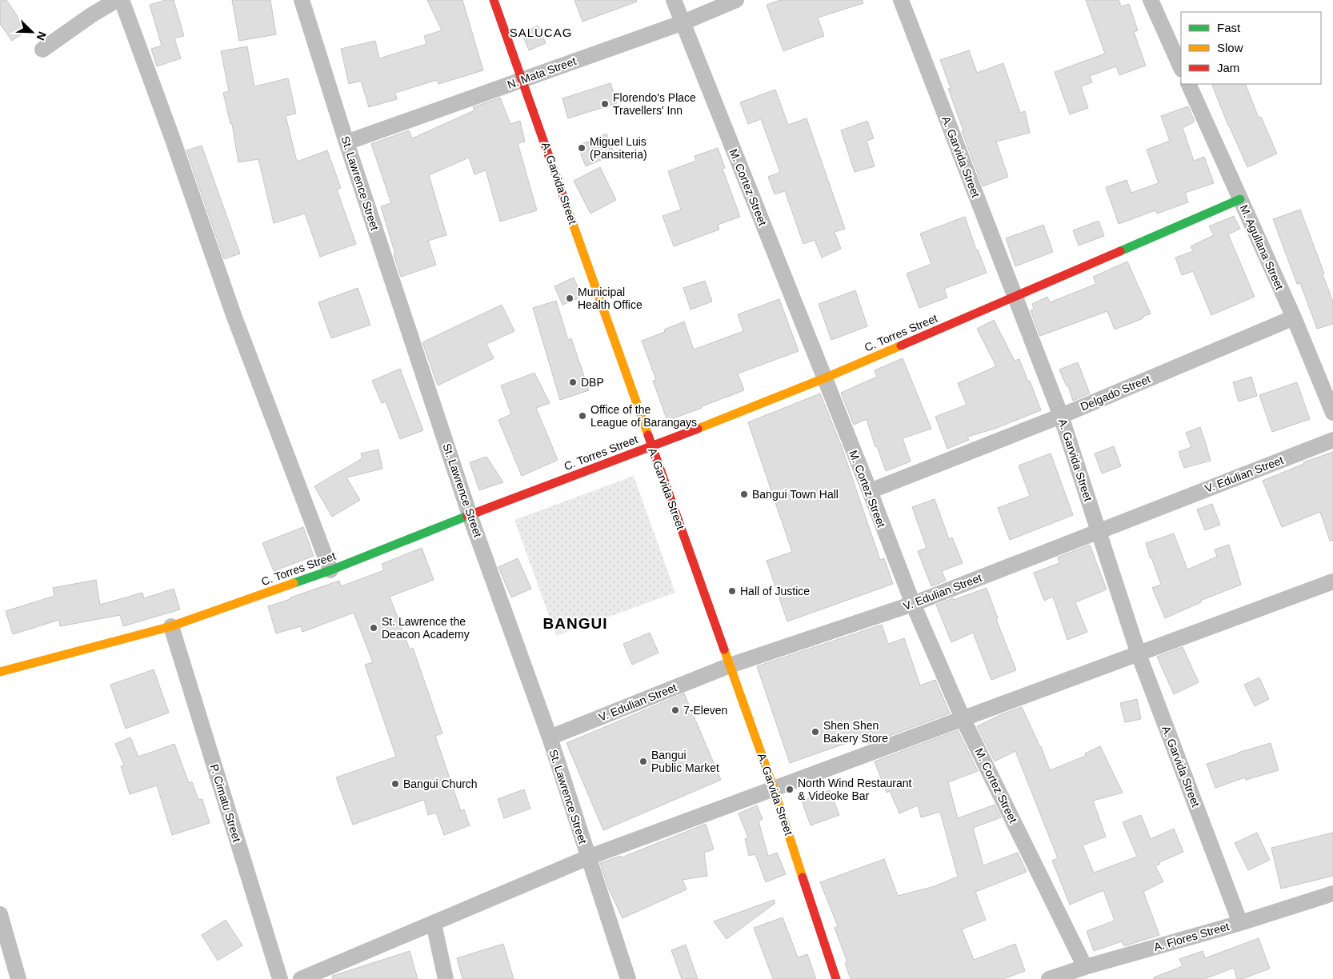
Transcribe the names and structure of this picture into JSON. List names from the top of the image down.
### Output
{
  "streets": {
    "street": [
      "N. Mata Street",
      "A. Garvida Street",
      "St. Lawrence Street",
      "M. Cortez Street",
      "M. Agullana Street",
      "C. Torres Street",
      "Delgado Street",
      "V. Edulian Street",
      "P. Cimatu Street",
      "A. Flores Street"
    ]
  },
  "crossings": [
    ["N. Mata Street", "A. Garvida Street"],
    ["N. Mata Street", "St. Lawrence Street"],
    ["N. Mata Street", "M. Cortez Street"],
    ["A. Garvida Street", "C. Torres Street"],
    ["A. Garvida Street", "Delgado Street"],
    ["A. Garvida Street", "V. Edulian Street"],
    ["A. Garvida Street", "A. Flores Street"],
    ["St. Lawrence Street", "C. Torres Street"],
    ["St. Lawrence Street", "V. Edulian Street"],
    ["M. Cortez Street", "C. Torres Street"],
    ["M. Cortez Street", "Delgado Street"],
    ["M. Cortez Street", "V. Edulian Street"],
    ["M. Cortez Street", "A. Flores Street"],
    ["M. Agullana Street", "C. Torres Street"],
    ["M. Agullana Street", "Delgado Street"],
    ["C. Torres Street", "P. Cimatu Street"]
  ],
  "districts": ["SALUCAG", "BANGUI"],
  "places": [
    "Florendo's Place Travellers' Inn",
    "Miguel Luis (Pansiteria)",
    "Municipal Health Office",
    "DBP",
    "Office of the League of Barangays",
    "Bangui Town Hall",
    "Hall of Justice",
    "St. Lawrence the Deacon Academy",
    "7-Eleven",
    "Shen Shen Bakery Store",
    "Bangui Public Market",
    "Bangui Church",
    "North Wind Restaurant & Videoke Bar"
  ],
  "legend": ["Fast", "Slow", "Jam"],
  "north": "bottom right"
}
